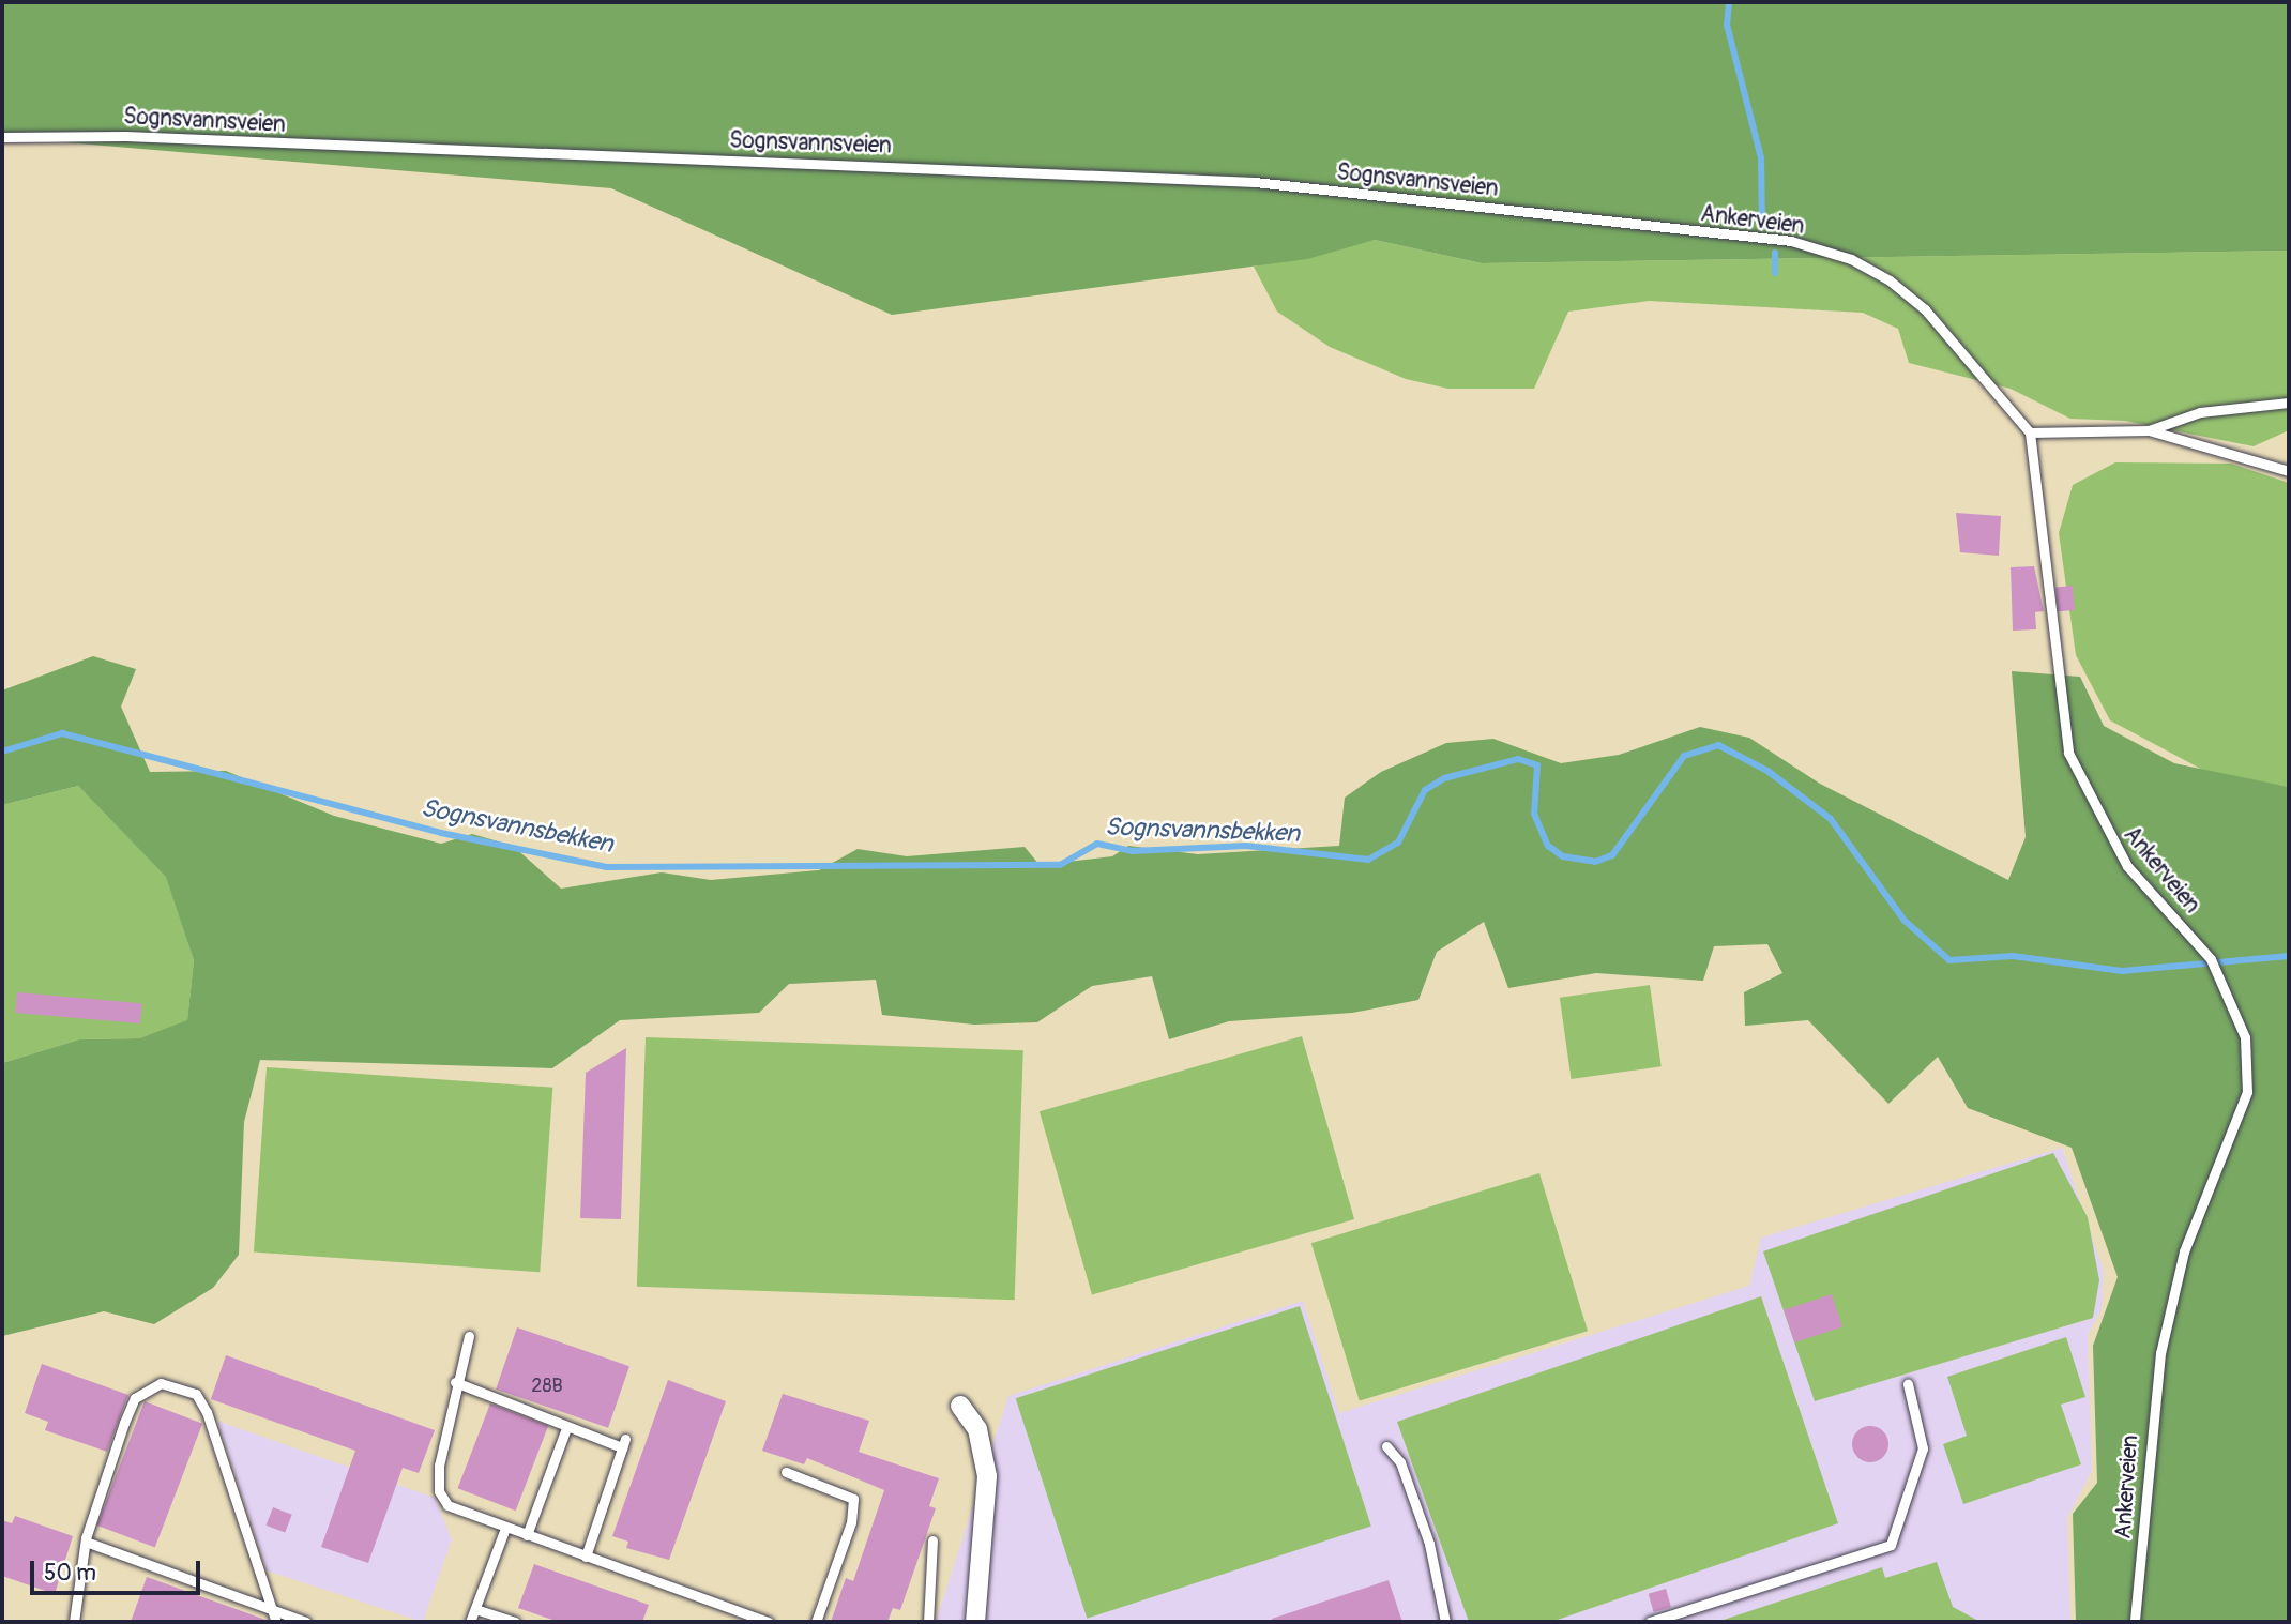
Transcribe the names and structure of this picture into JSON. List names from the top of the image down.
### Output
{
  "streets": {
    "lane": ["Sognsvannsveien", "Ankerveien"]
  },
  "crossings": [
    ["Sognsvannsveien", "Ankerveien"]
  ],
  "water": ["Sognsvannsbekken"],
  "house_numbers": ["28B"],
  "scale_bar": "50 m"
}
